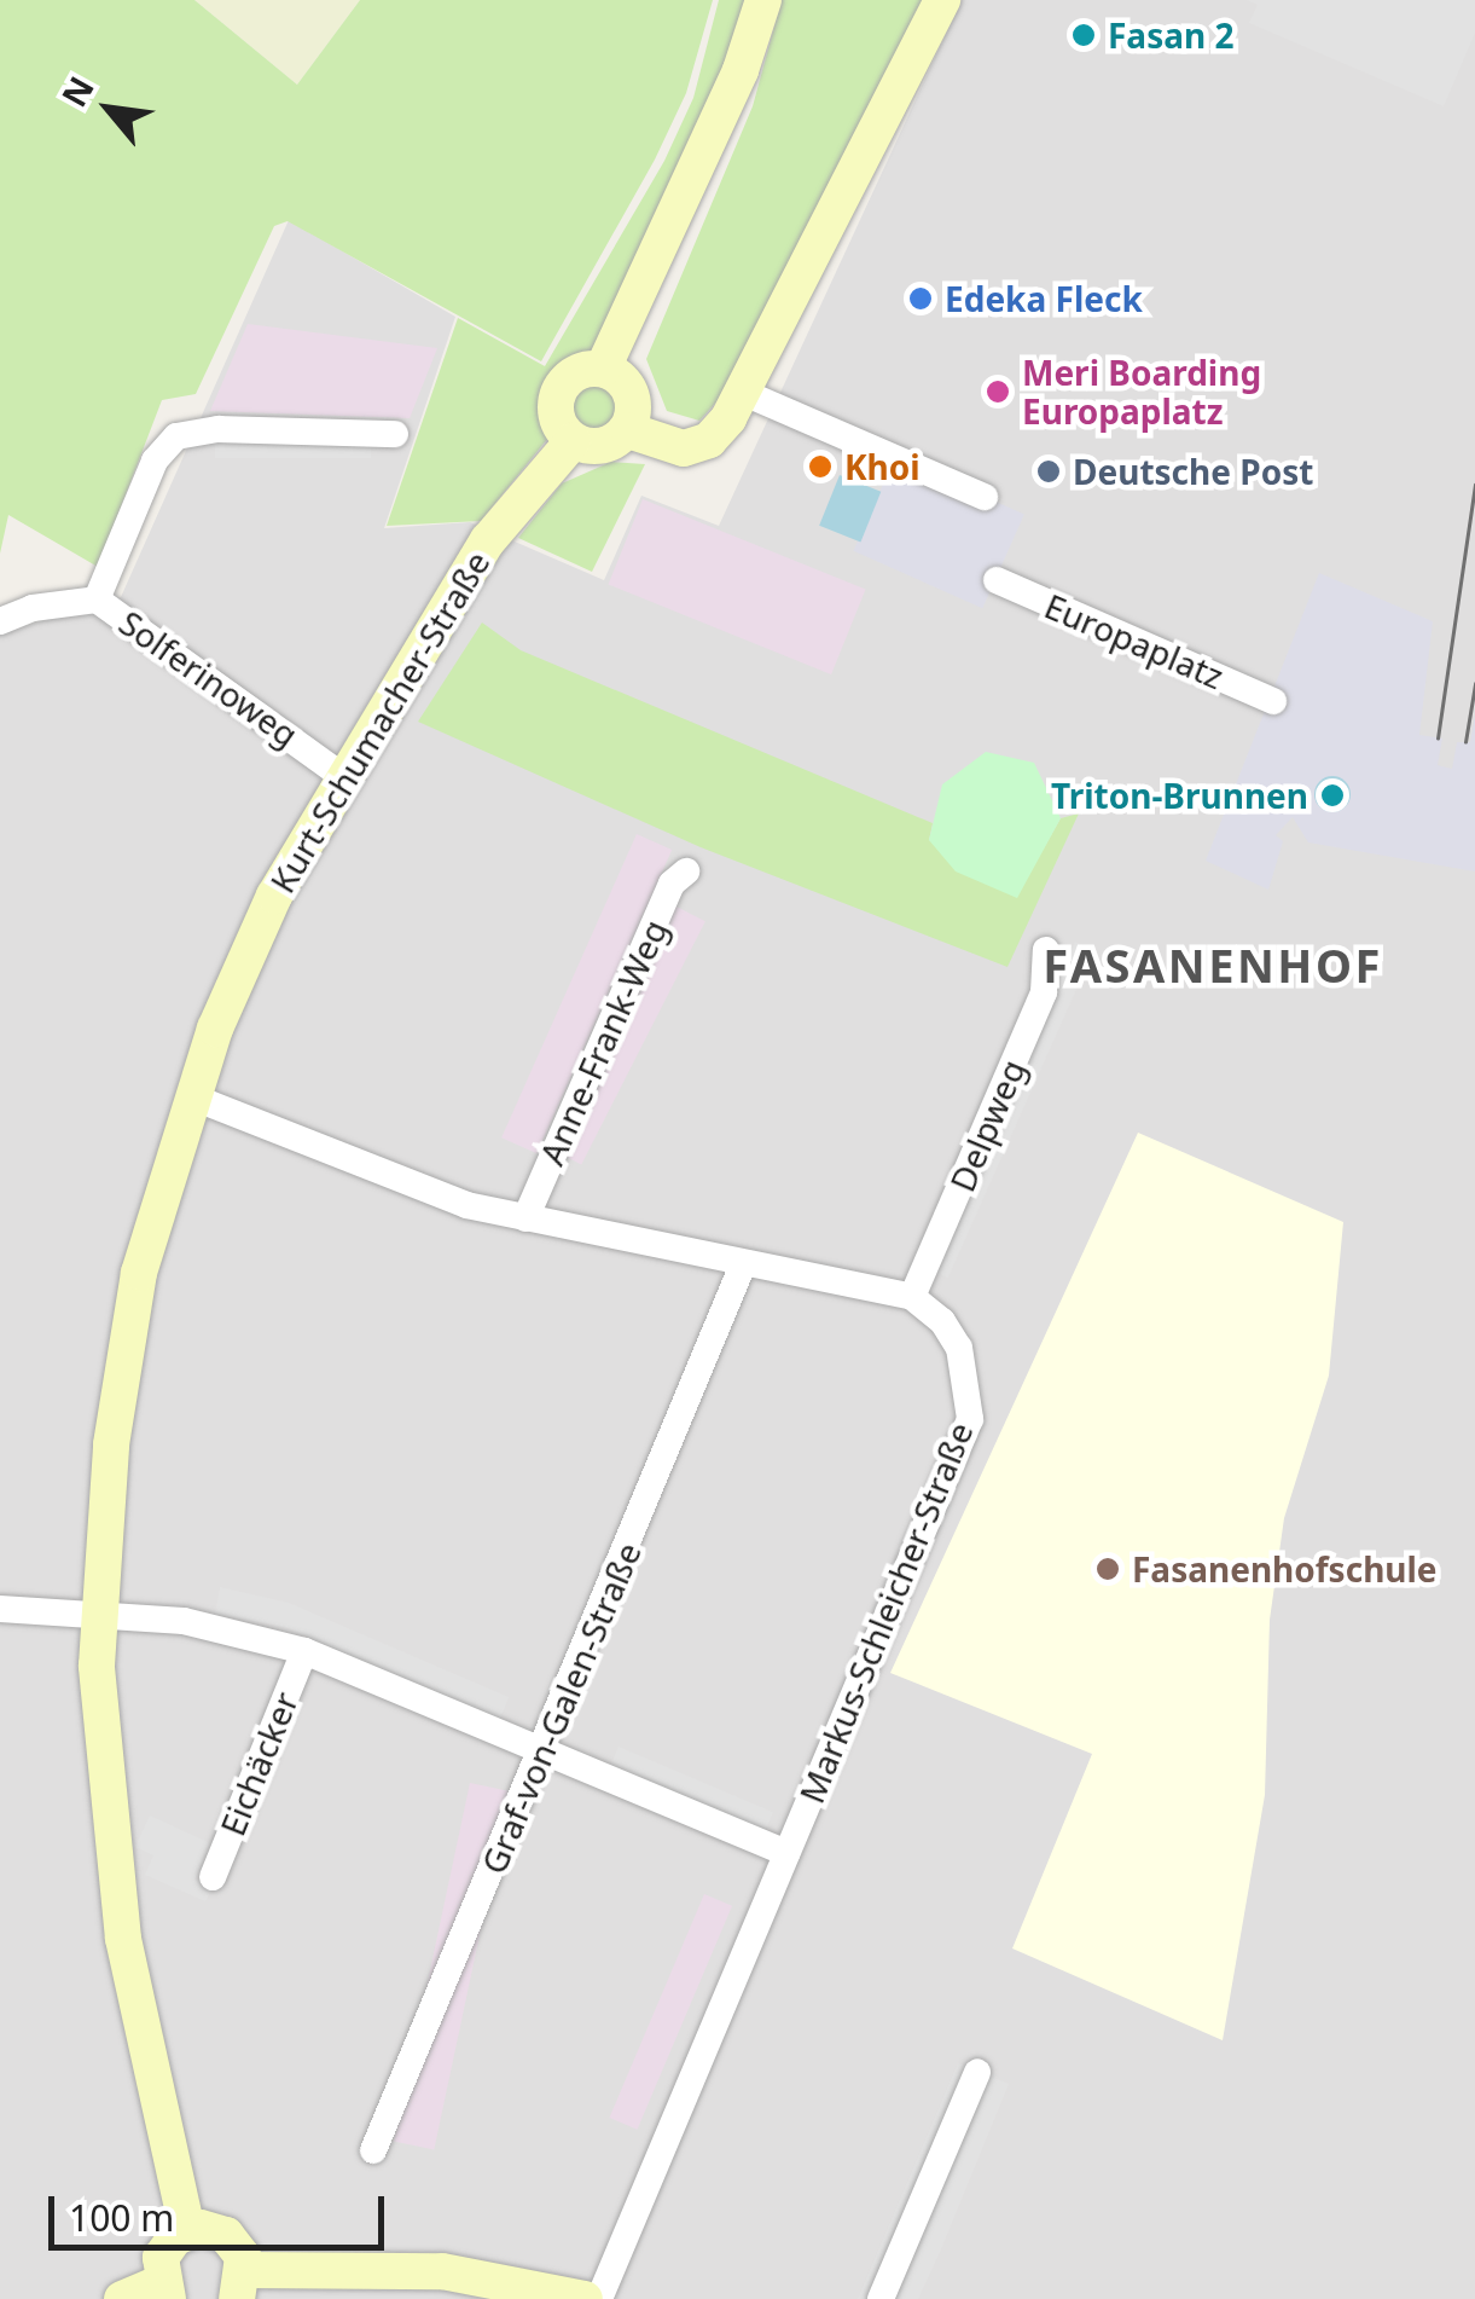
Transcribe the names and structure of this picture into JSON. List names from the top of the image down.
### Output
{
  "streets": {
    "street": [
      "Europaplatz",
      "Solferinoweg",
      "Kurt-Schumacher-Straße",
      "Anne-Frank-Weg",
      "Delpweg",
      "Markus-Schleicher-Straße",
      "Graf-von-Galen-Straße",
      "Eichäcker"
    ]
  },
  "crossings": [
    ["Solferinoweg", "Kurt-Schumacher-Straße"],
    ["Delpweg", "Markus-Schleicher-Straße"]
  ],
  "districts": ["FASANENHOF"],
  "places": [
    "Fasan 2",
    "Edeka Fleck",
    "Meri Boarding Europaplatz",
    "Khoi",
    "Deutsche Post",
    "Triton-Brunnen",
    "Fasanenhofschule"
  ],
  "scale_bar": "100 m",
  "north": "top left"
}
